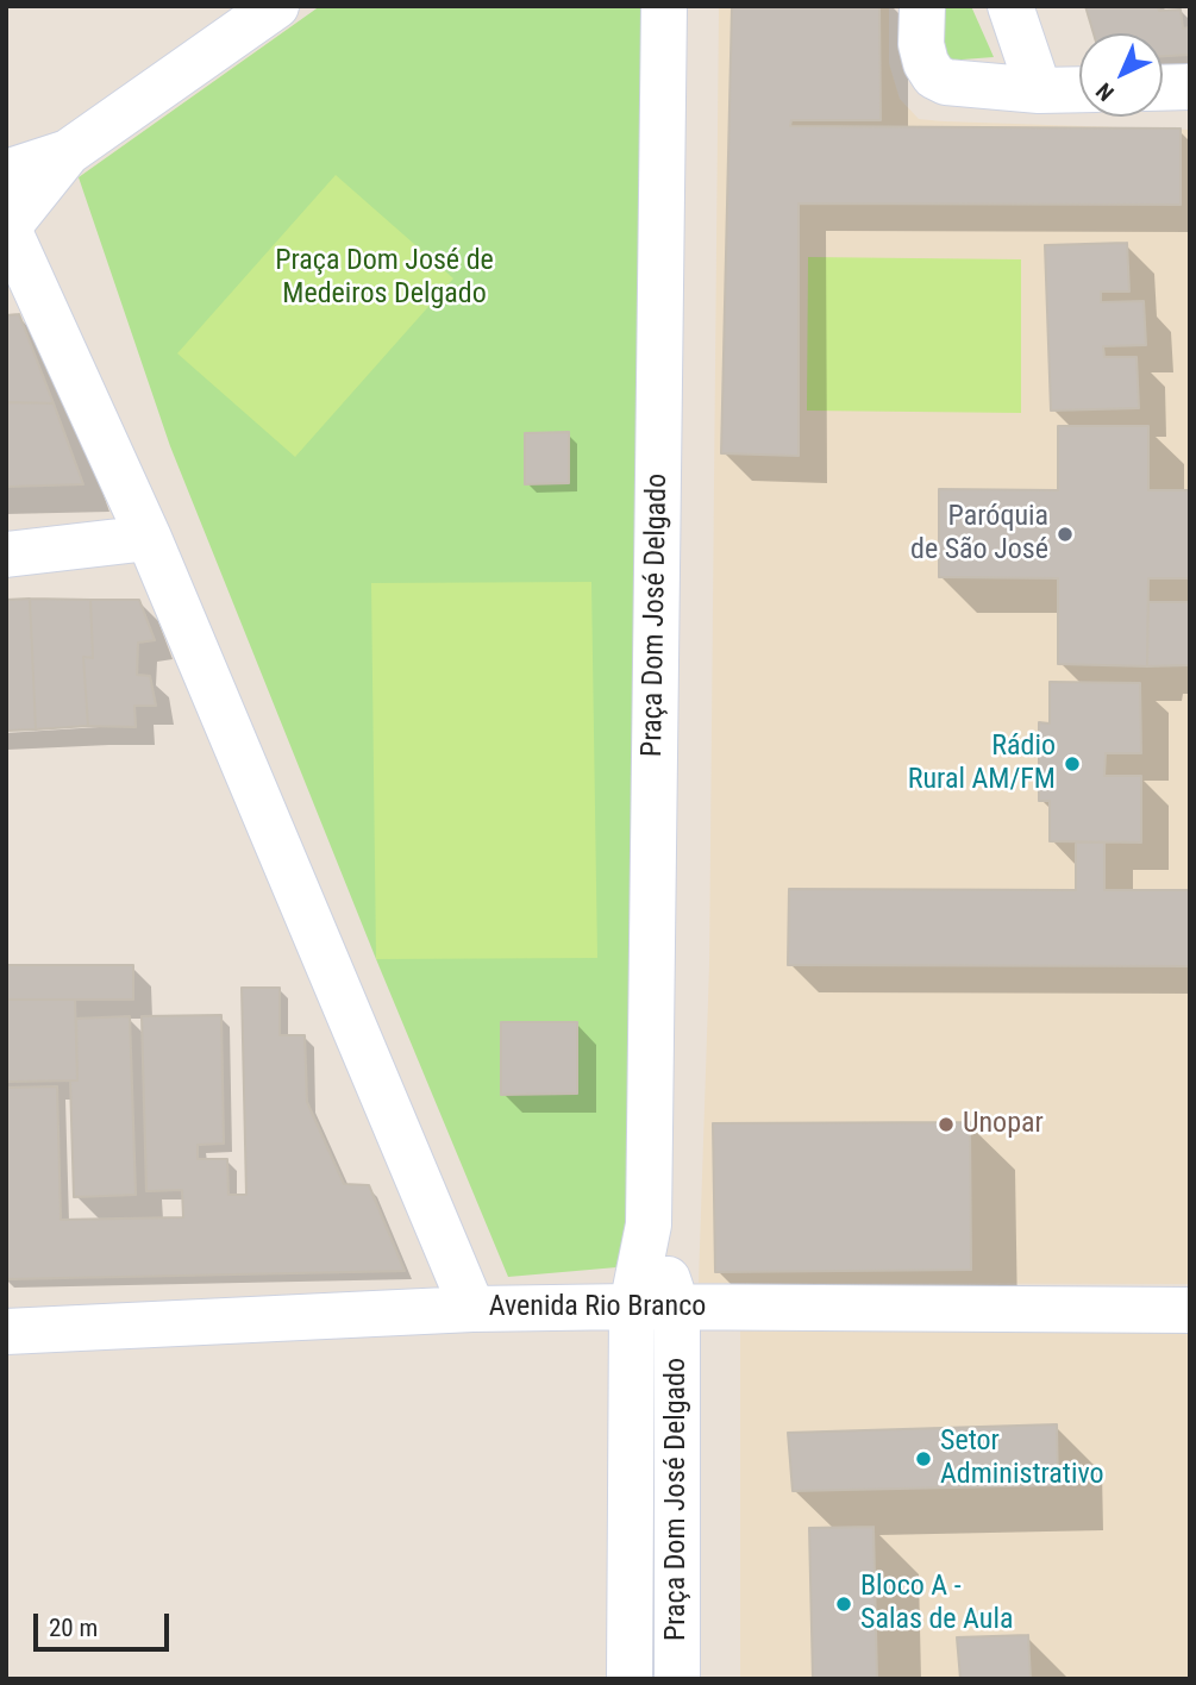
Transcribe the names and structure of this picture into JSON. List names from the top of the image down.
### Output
{
  "streets": {
    "street": ["Praça Dom José Delgado", "Avenida Rio Branco"]
  },
  "crossings": [
    ["Praça Dom José Delgado", "Avenida Rio Branco"]
  ],
  "parks": ["Praça Dom José de Medeiros Delgado"],
  "places": [
    "Paróquia de São José",
    "Rádio Rural AM/FM",
    "Unopar",
    "Setor Administrativo",
    "Bloco A - Salas de Aula"
  ],
  "scale_bar": "20 m",
  "north": "bottom left"
}
